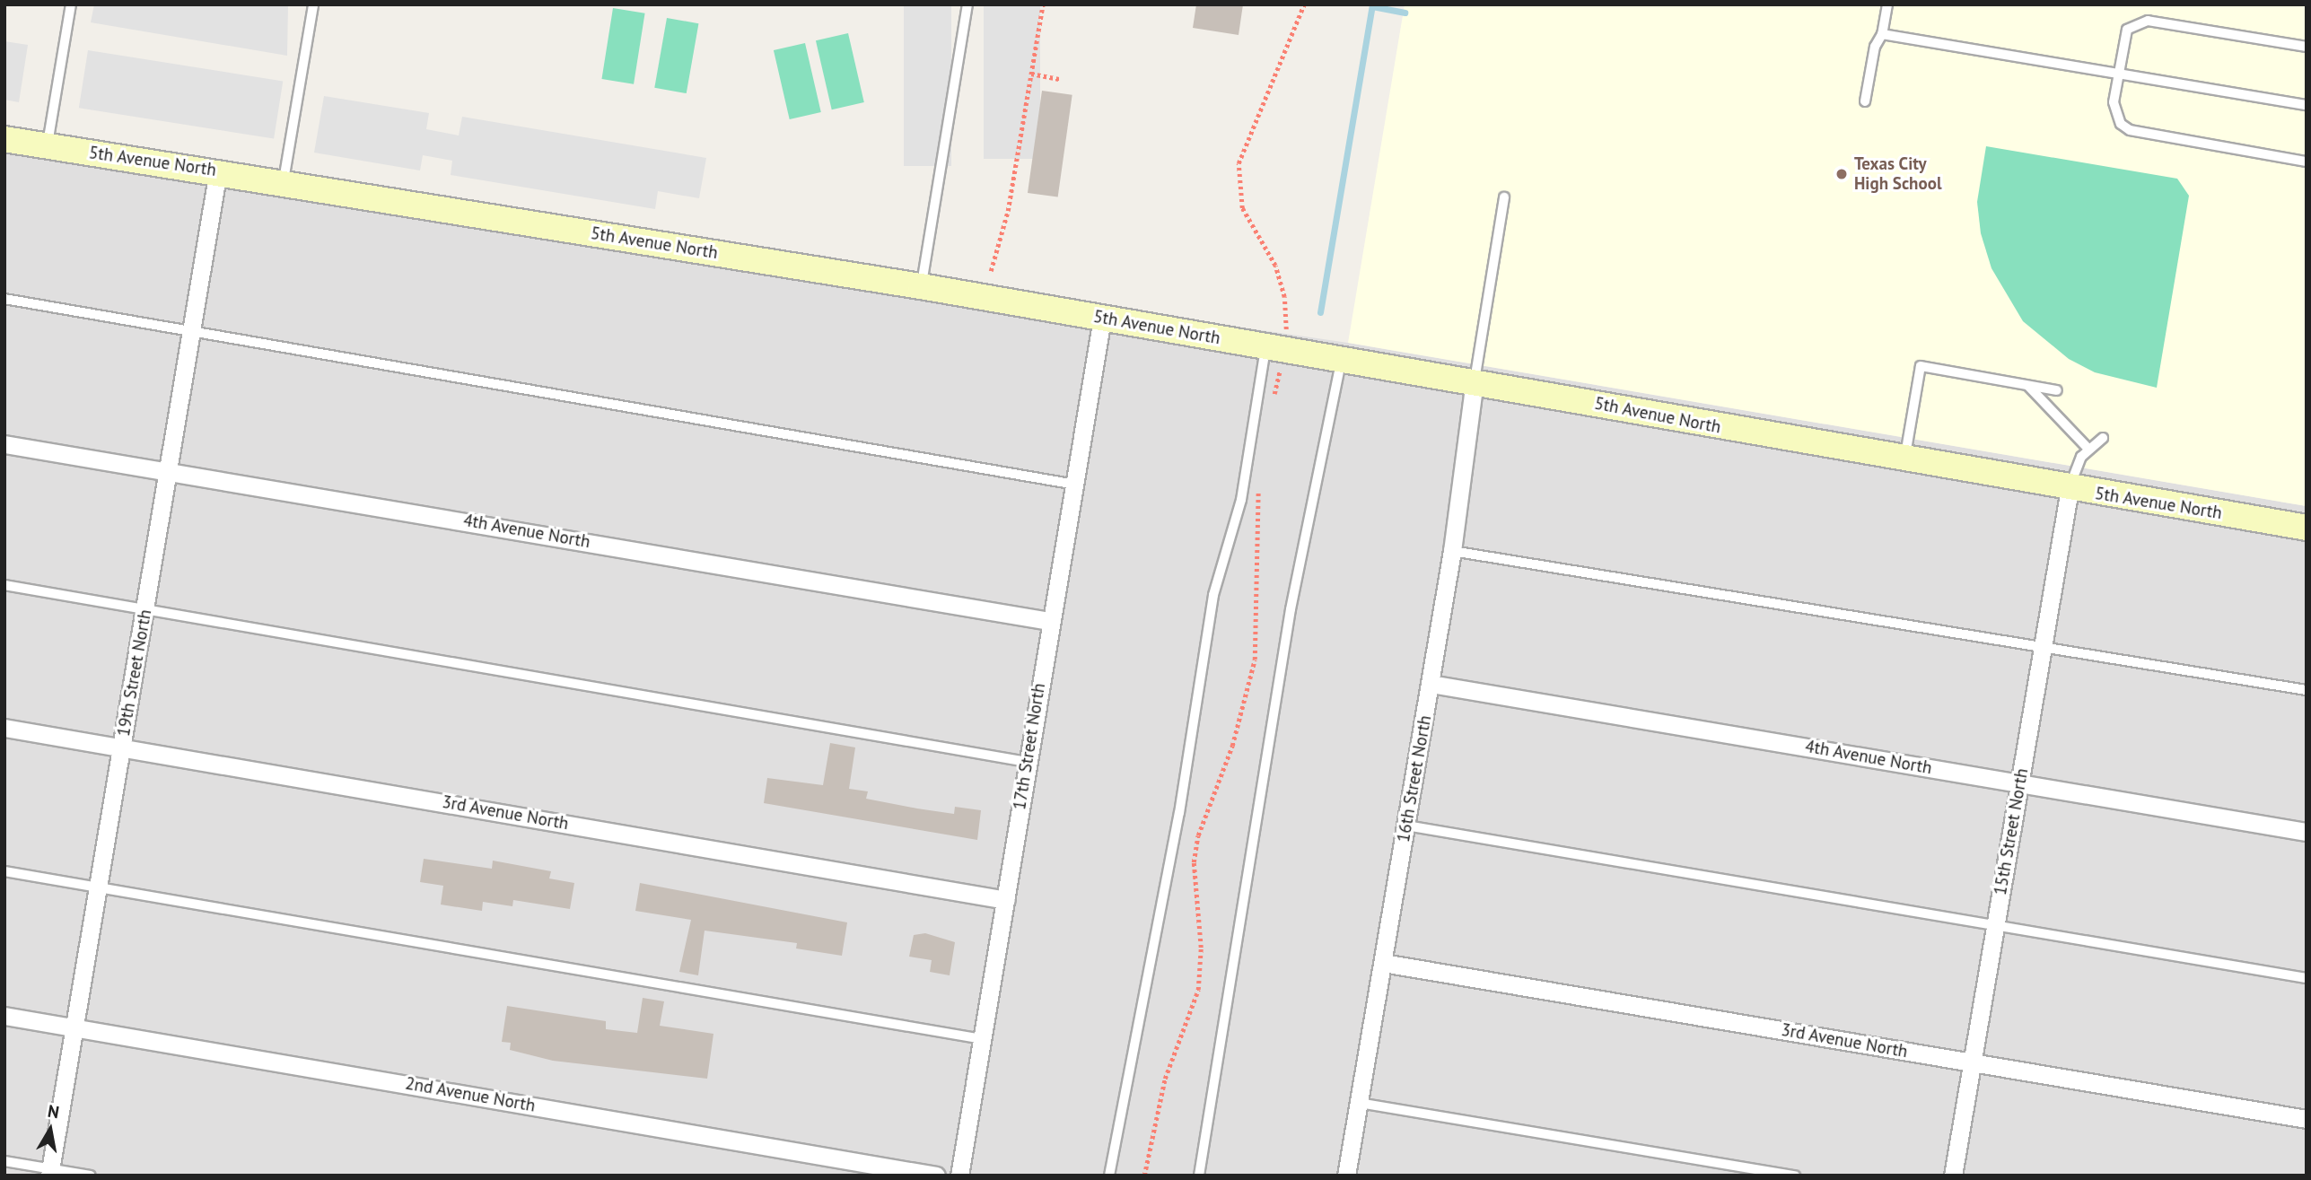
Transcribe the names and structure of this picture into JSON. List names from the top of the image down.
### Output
{
  "streets": {
    "street": [
      "5th Avenue North",
      "4th Avenue North",
      "19th Street North",
      "17th Street North",
      "16th Street North",
      "3rd Avenue North",
      "15th Street North",
      "2nd Avenue North"
    ]
  },
  "crossings": [
    ["5th Avenue North", "19th Street North"],
    ["5th Avenue North", "17th Street North"],
    ["5th Avenue North", "16th Street North"],
    ["5th Avenue North", "15th Street North"],
    ["4th Avenue North", "19th Street North"],
    ["4th Avenue North", "17th Street North"],
    ["4th Avenue North", "16th Street North"],
    ["4th Avenue North", "15th Street North"],
    ["19th Street North", "3rd Avenue North"],
    ["19th Street North", "2nd Avenue North"],
    ["17th Street North", "3rd Avenue North"],
    ["16th Street North", "3rd Avenue North"],
    ["3rd Avenue North", "15th Street North"]
  ],
  "places": ["Texas City High School"],
  "north": "top"
}
